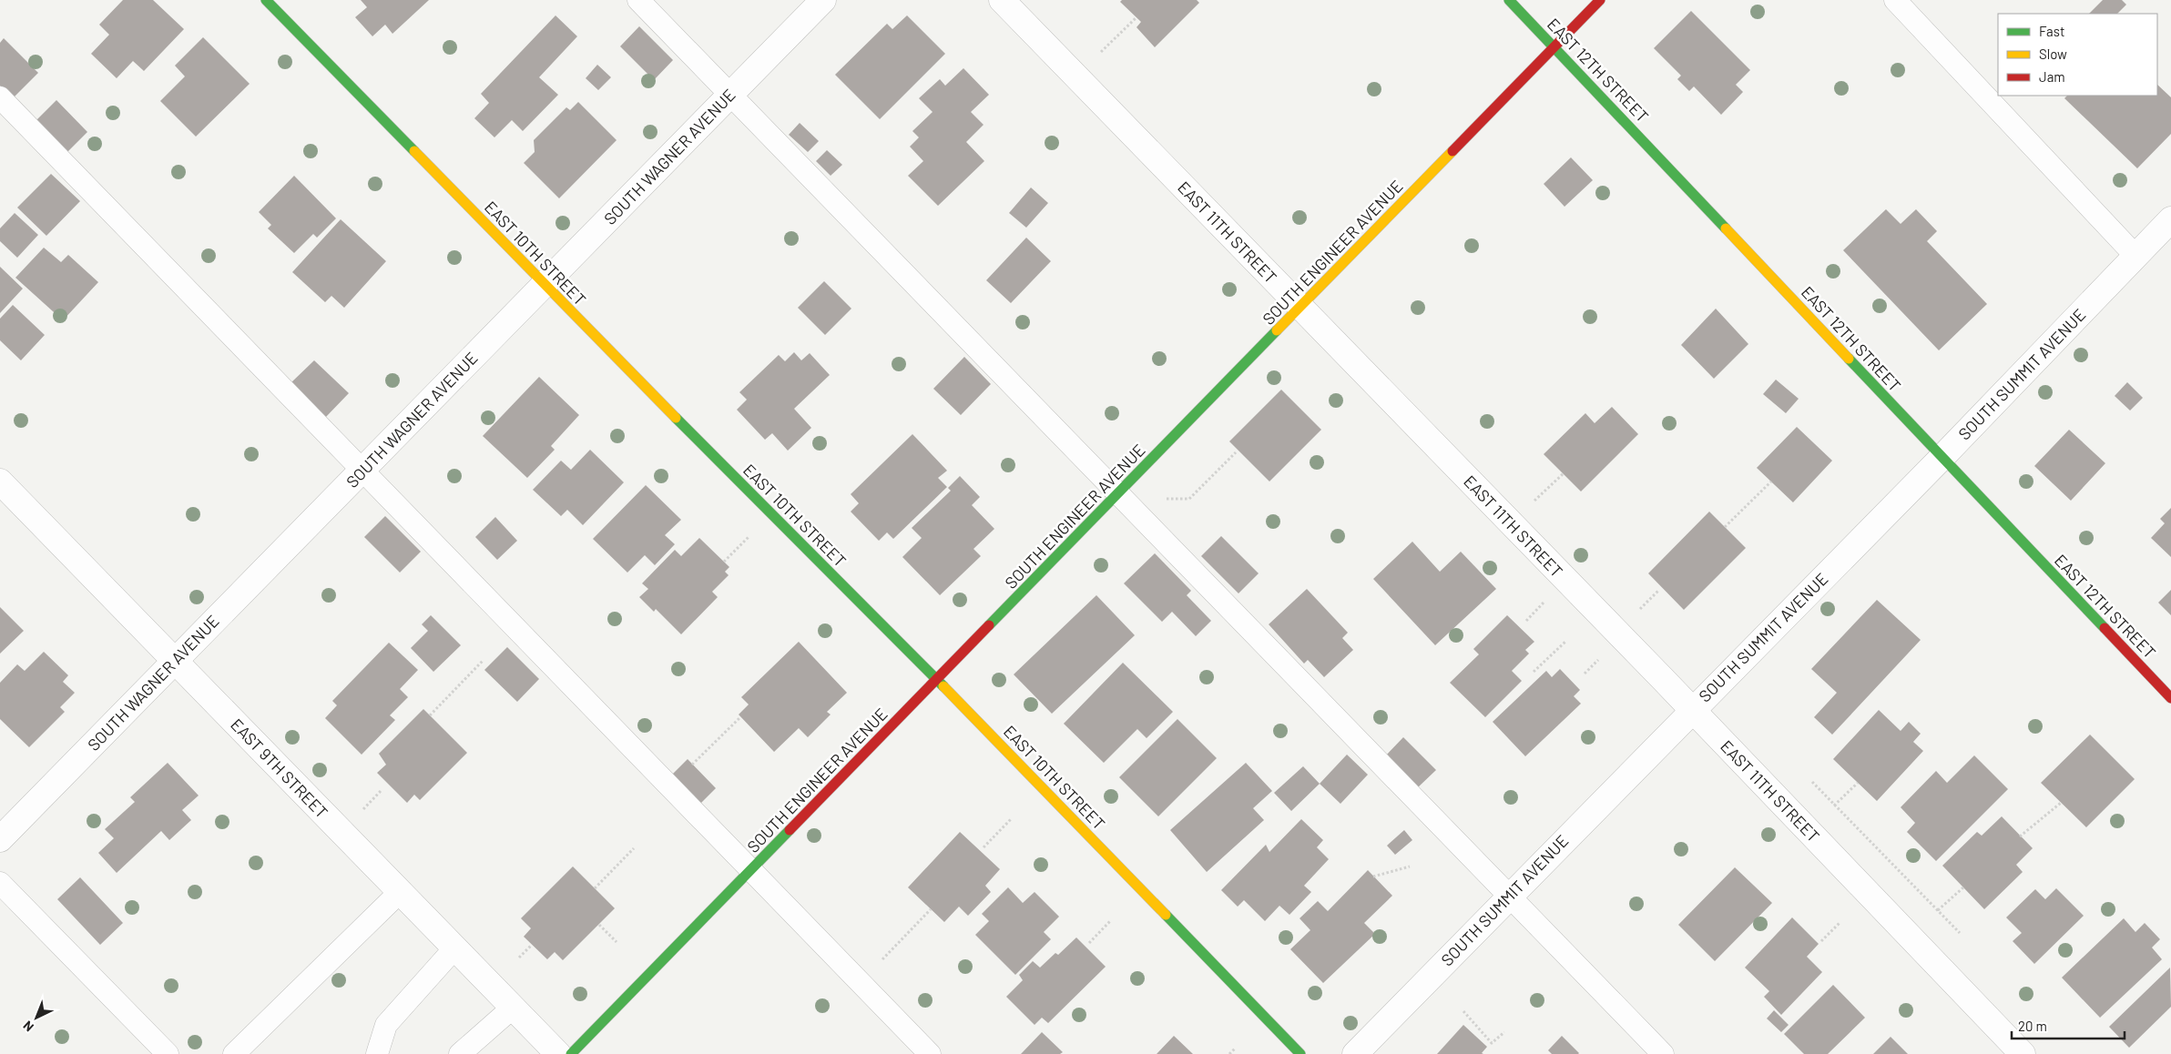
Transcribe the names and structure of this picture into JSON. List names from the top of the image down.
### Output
{
  "streets": {
    "street": [
      "EAST 12TH STREET",
      "SOUTH WAGNER AVENUE",
      "EAST 11TH STREET",
      "SOUTH ENGINEER AVENUE",
      "EAST 10TH STREET",
      "SOUTH SUMMIT AVENUE",
      "EAST 9TH STREET"
    ]
  },
  "crossings": [
    ["EAST 12TH STREET", "SOUTH ENGINEER AVENUE"],
    ["EAST 12TH STREET", "SOUTH SUMMIT AVENUE"],
    ["SOUTH WAGNER AVENUE", "EAST 10TH STREET"],
    ["SOUTH WAGNER AVENUE", "EAST 9TH STREET"],
    ["EAST 11TH STREET", "SOUTH ENGINEER AVENUE"],
    ["EAST 11TH STREET", "SOUTH SUMMIT AVENUE"],
    ["SOUTH ENGINEER AVENUE", "EAST 10TH STREET"]
  ],
  "legend": ["Fast", "Slow", "Jam"],
  "scale_bar": "20 m",
  "north": "bottom left"
}
